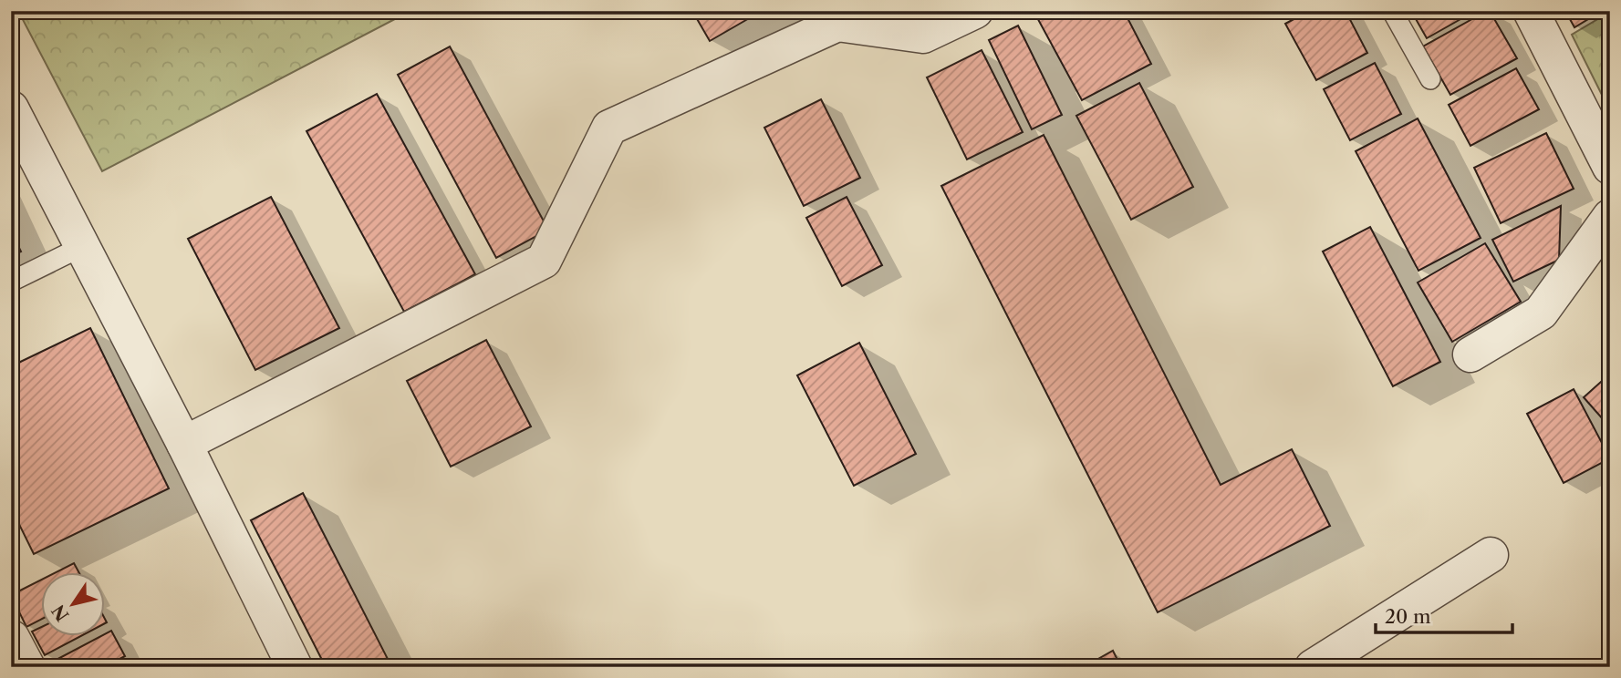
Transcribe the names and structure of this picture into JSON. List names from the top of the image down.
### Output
{
  "scale_bar": "20 m",
  "north": "bottom left"
}
